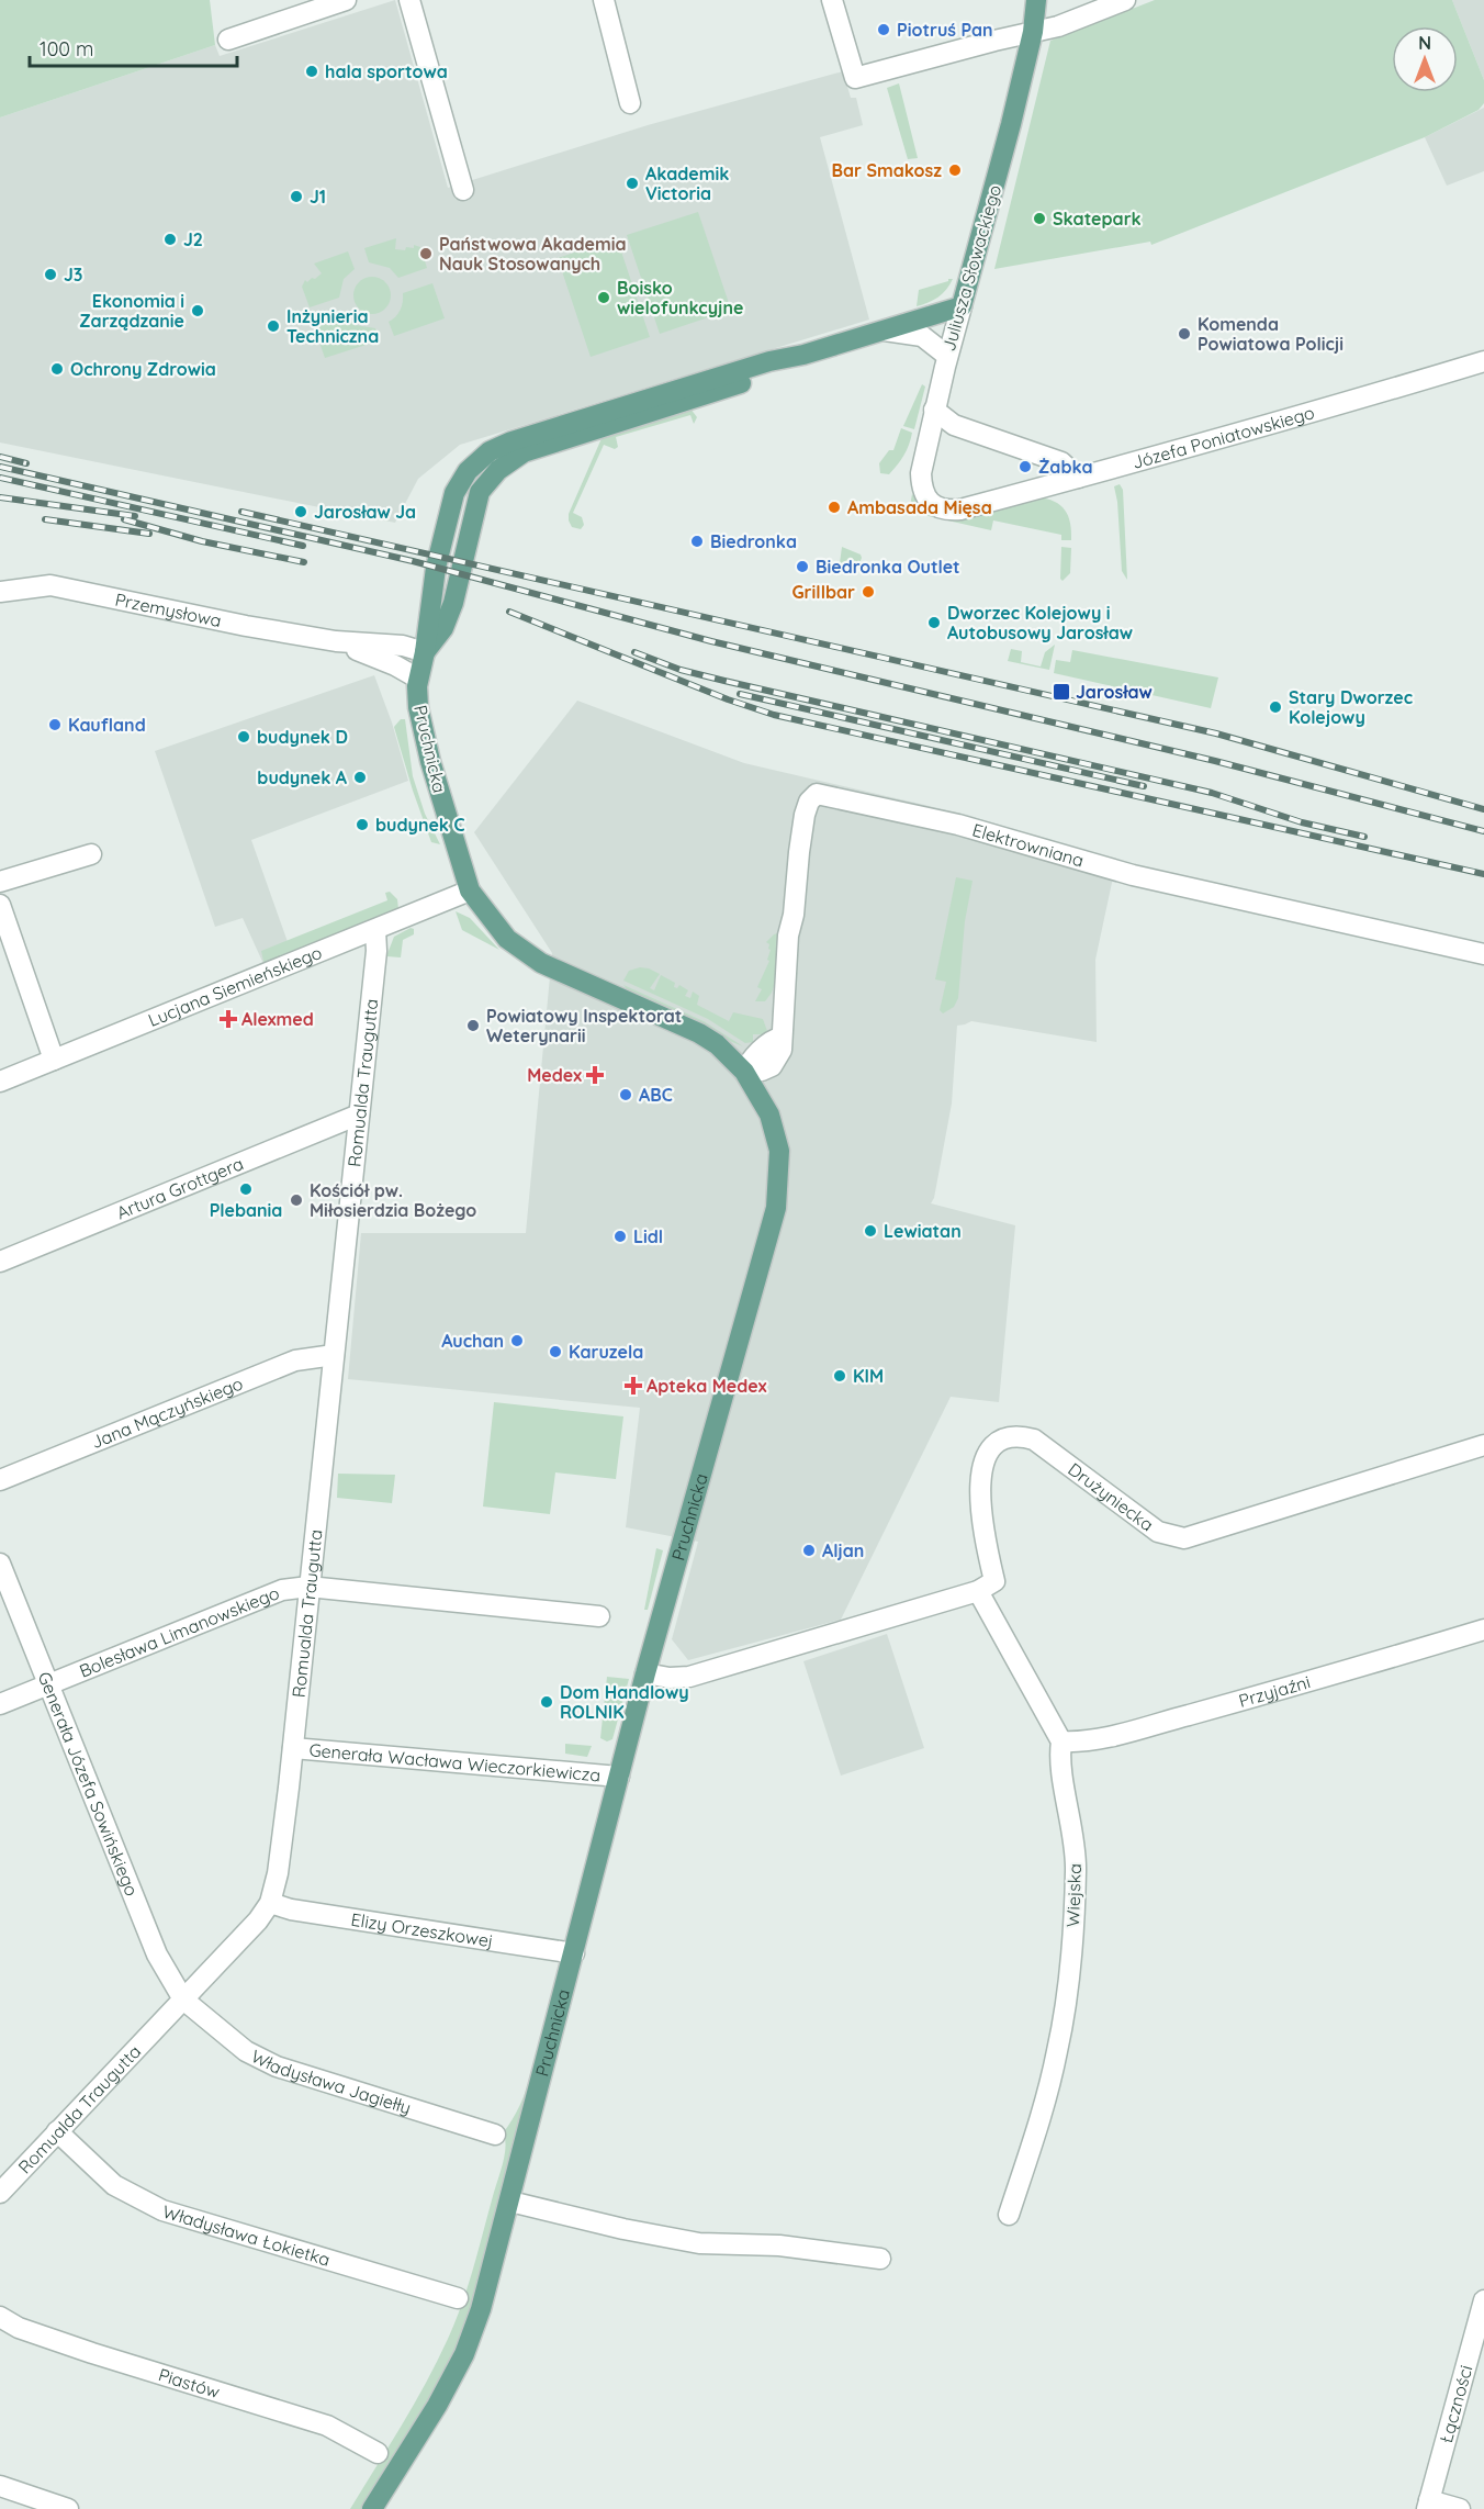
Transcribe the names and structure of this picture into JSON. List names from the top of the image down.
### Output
{
  "streets": {
    "main road": ["Juliusza Słowackiego", "Pruchnicka"],
    "street": [
      "Józefa Poniatowskiego",
      "Przemysłowa",
      "Elektrowniana",
      "Lucjana Siemieńskiego",
      "Romualda Traugutta",
      "Artura Grottgera",
      "Jana Mączyńskiego",
      "Drużyniecka",
      "Bolesława Limanowskiego",
      "Przyjaźni",
      "Generała Wacława Wieczorkiewicza",
      "Generała Józefa Sowińskiego",
      "Wiejska",
      "Elizy Orzeszkowej",
      "Władysława Jagiełły",
      "Władysława Łokietka",
      "Piastów",
      "Łączności"
    ]
  },
  "crossings": [
    ["Juliusza Słowackiego", "Józefa Poniatowskiego"],
    ["Juliusza Słowackiego", "Pruchnicka"],
    ["Pruchnicka", "Elektrowniana"],
    ["Pruchnicka", "Lucjana Siemieńskiego"],
    ["Pruchnicka", "Generała Wacława Wieczorkiewicza"],
    ["Pruchnicka", "Elizy Orzeszkowej"],
    ["Lucjana Siemieńskiego", "Romualda Traugutta"],
    ["Romualda Traugutta", "Artura Grottgera"],
    ["Romualda Traugutta", "Jana Mączyńskiego"],
    ["Romualda Traugutta", "Bolesława Limanowskiego"],
    ["Romualda Traugutta", "Generała Wacława Wieczorkiewicza"],
    ["Romualda Traugutta", "Generała Józefa Sowińskiego"],
    ["Romualda Traugutta", "Elizy Orzeszkowej"],
    ["Romualda Traugutta", "Władysława Jagiełły"],
    ["Romualda Traugutta", "Władysława Łokietka"],
    ["Drużyniecka", "Wiejska"],
    ["Bolesława Limanowskiego", "Generała Józefa Sowińskiego"],
    ["Przyjaźni", "Wiejska"],
    ["Generała Józefa Sowińskiego", "Władysława Jagiełły"]
  ],
  "places": {
    "other": [
      "Piotruś Pan",
      "hala sportowa",
      "Bar Smakosz",
      "Akademik Victoria",
      "J1",
      "Skatepark",
      "J2",
      "Państwowa Akademia Nauk Stosowanych",
      "J3",
      "Boisko wielofunkcyjne",
      "Ekonomia i Zarządzanie",
      "Inżynieria Techniczna",
      "Komenda Powiatowa Policji",
      "Ochrony Zdrowia",
      "Żabka",
      "Ambasada Mięsa",
      "Jarosław Ja",
      "Biedronka",
      "Biedronka Outlet",
      "Grillbar",
      "Dworzec Kolejowy i Autobusowy Jarosław",
      "Stary Dworzec Kolejowy",
      "Kaufland",
      "budynek D",
      "budynek A",
      "budynek C",
      "Powiatowy Inspektorat Weterynarii",
      "ABC",
      "Plebania",
      "Kościół pw. Miłosierdzia Bożego",
      "Lewiatan",
      "Lidl",
      "Auchan",
      "Karuzela",
      "KIM",
      "Aljan",
      "Dom Handlowy ROLNIK"
    ],
    "transit": ["Jarosław"],
    "health": ["Alexmed", "Medex", "Apteka Medex"]
  },
  "scale_bar": "100 m",
  "north": "top"
}
